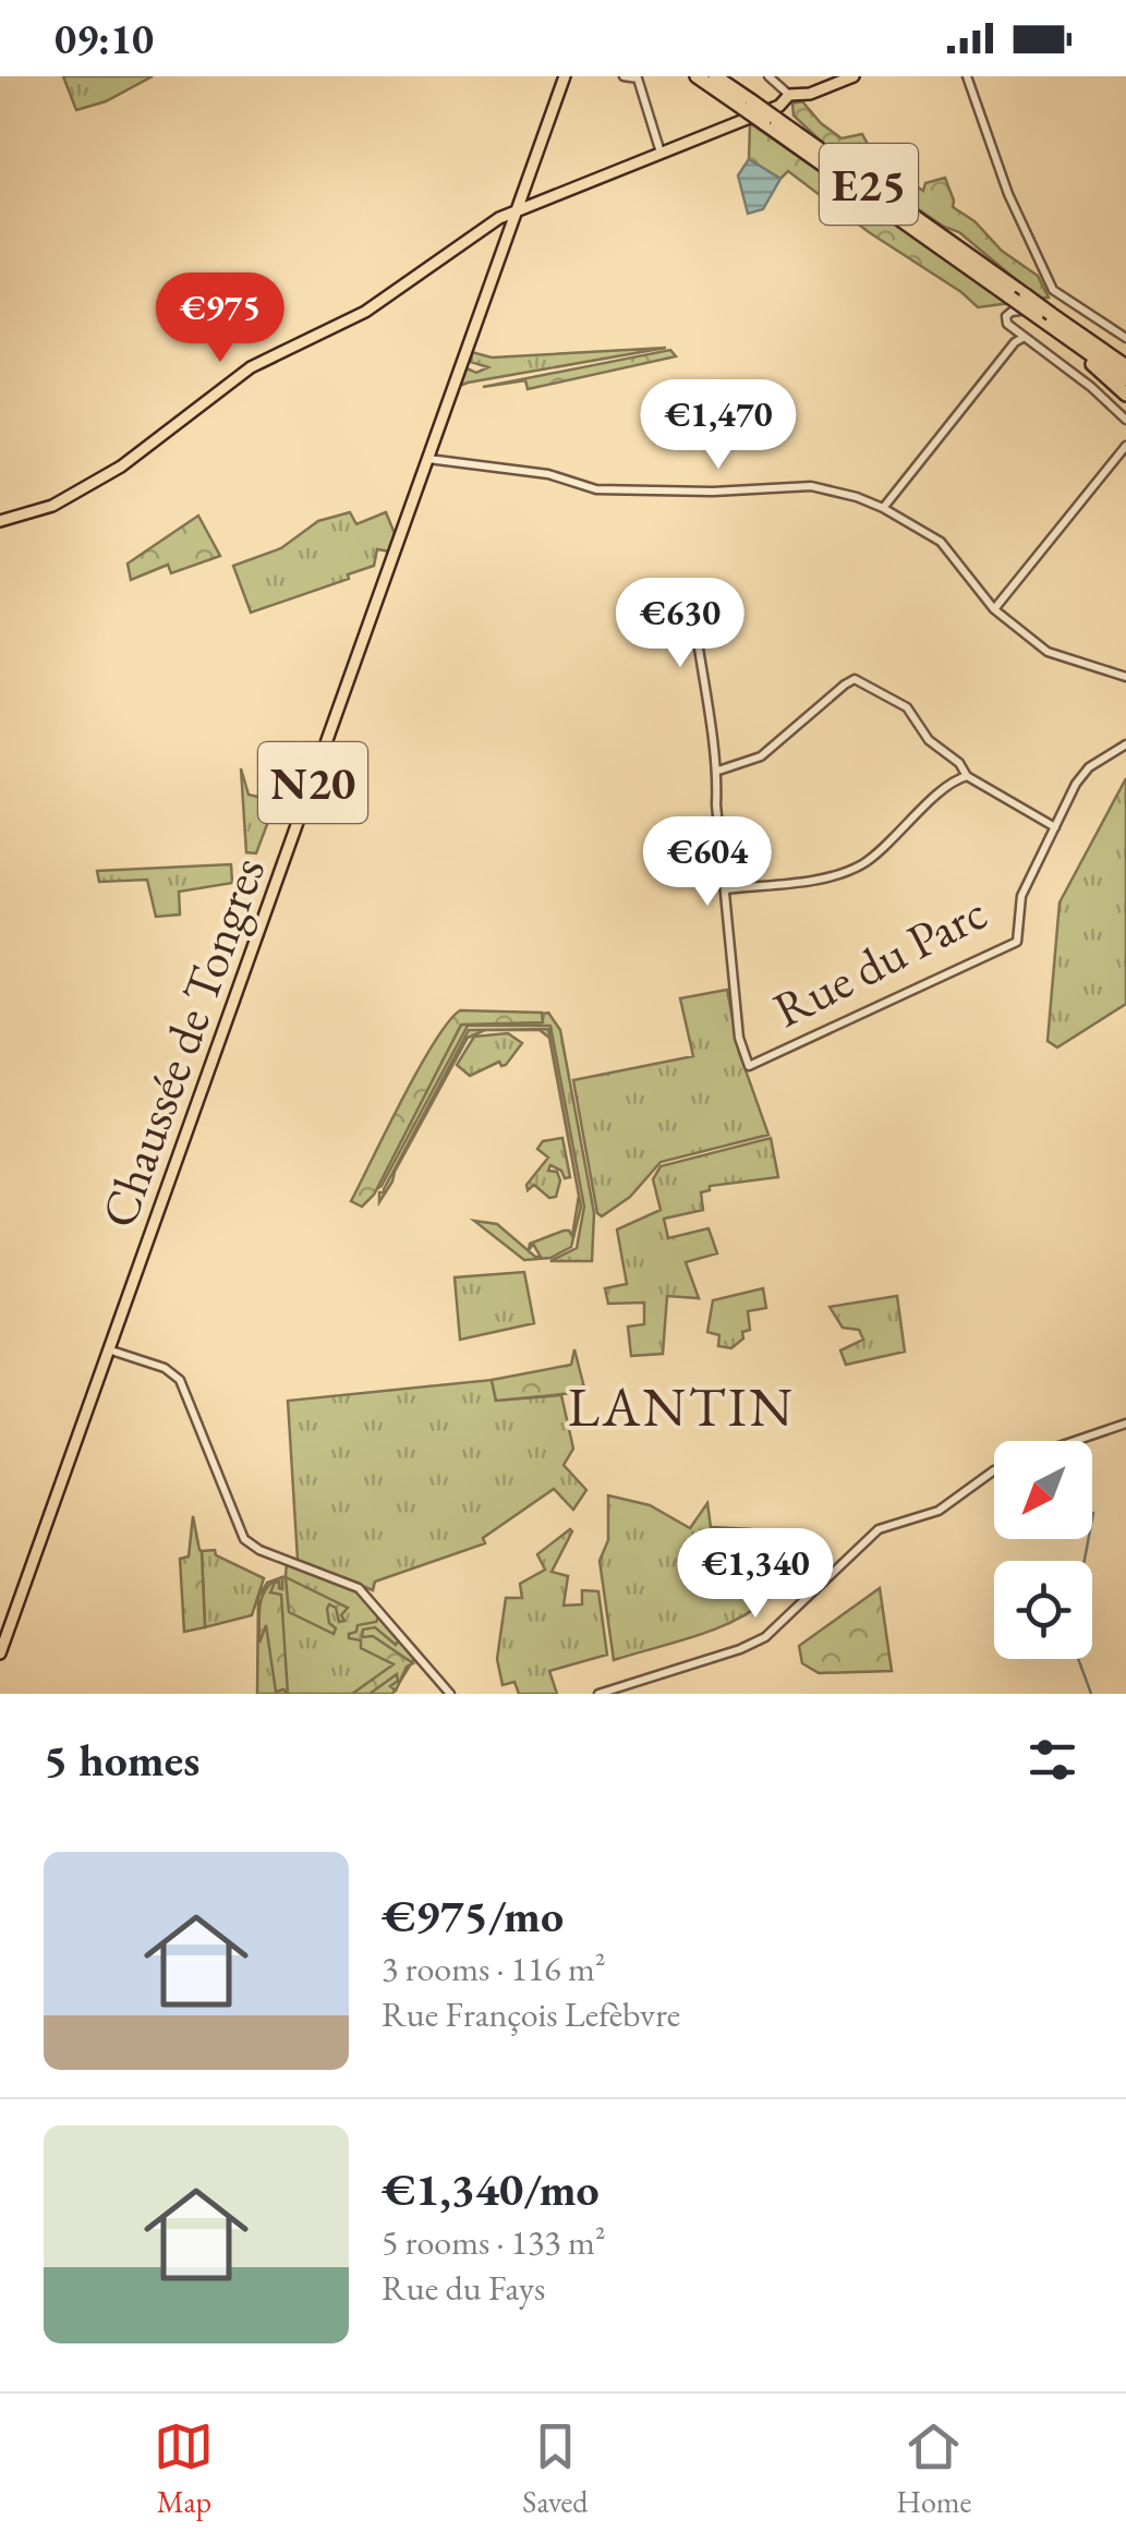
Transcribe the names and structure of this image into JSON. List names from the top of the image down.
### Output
{
  "streets": {
    "highway": ["E25"],
    "main road": ["N20", "Chaussée de Tongres"],
    "street": ["Rue du Parc"]
  },
  "districts": ["LANTIN"],
  "north": "bottom left",
  "page": {
    "status": "09:10",
    "price": [
      "€975",
      "€1,470",
      "€630",
      "€604",
      "€1,340"
    ],
    "heading": "5 homes",
    "list": [
      {
        "name": "€975/mo",
        "note": "3 rooms · 116 m² · Rue François Lefèbvre"
      },
      {
        "name": "€1,340/mo",
        "note": "5 rooms · 133 m² · Rue du Fays"
      }
    ],
    "tabs": ["Map", "Saved", "Home"]
  }
}
